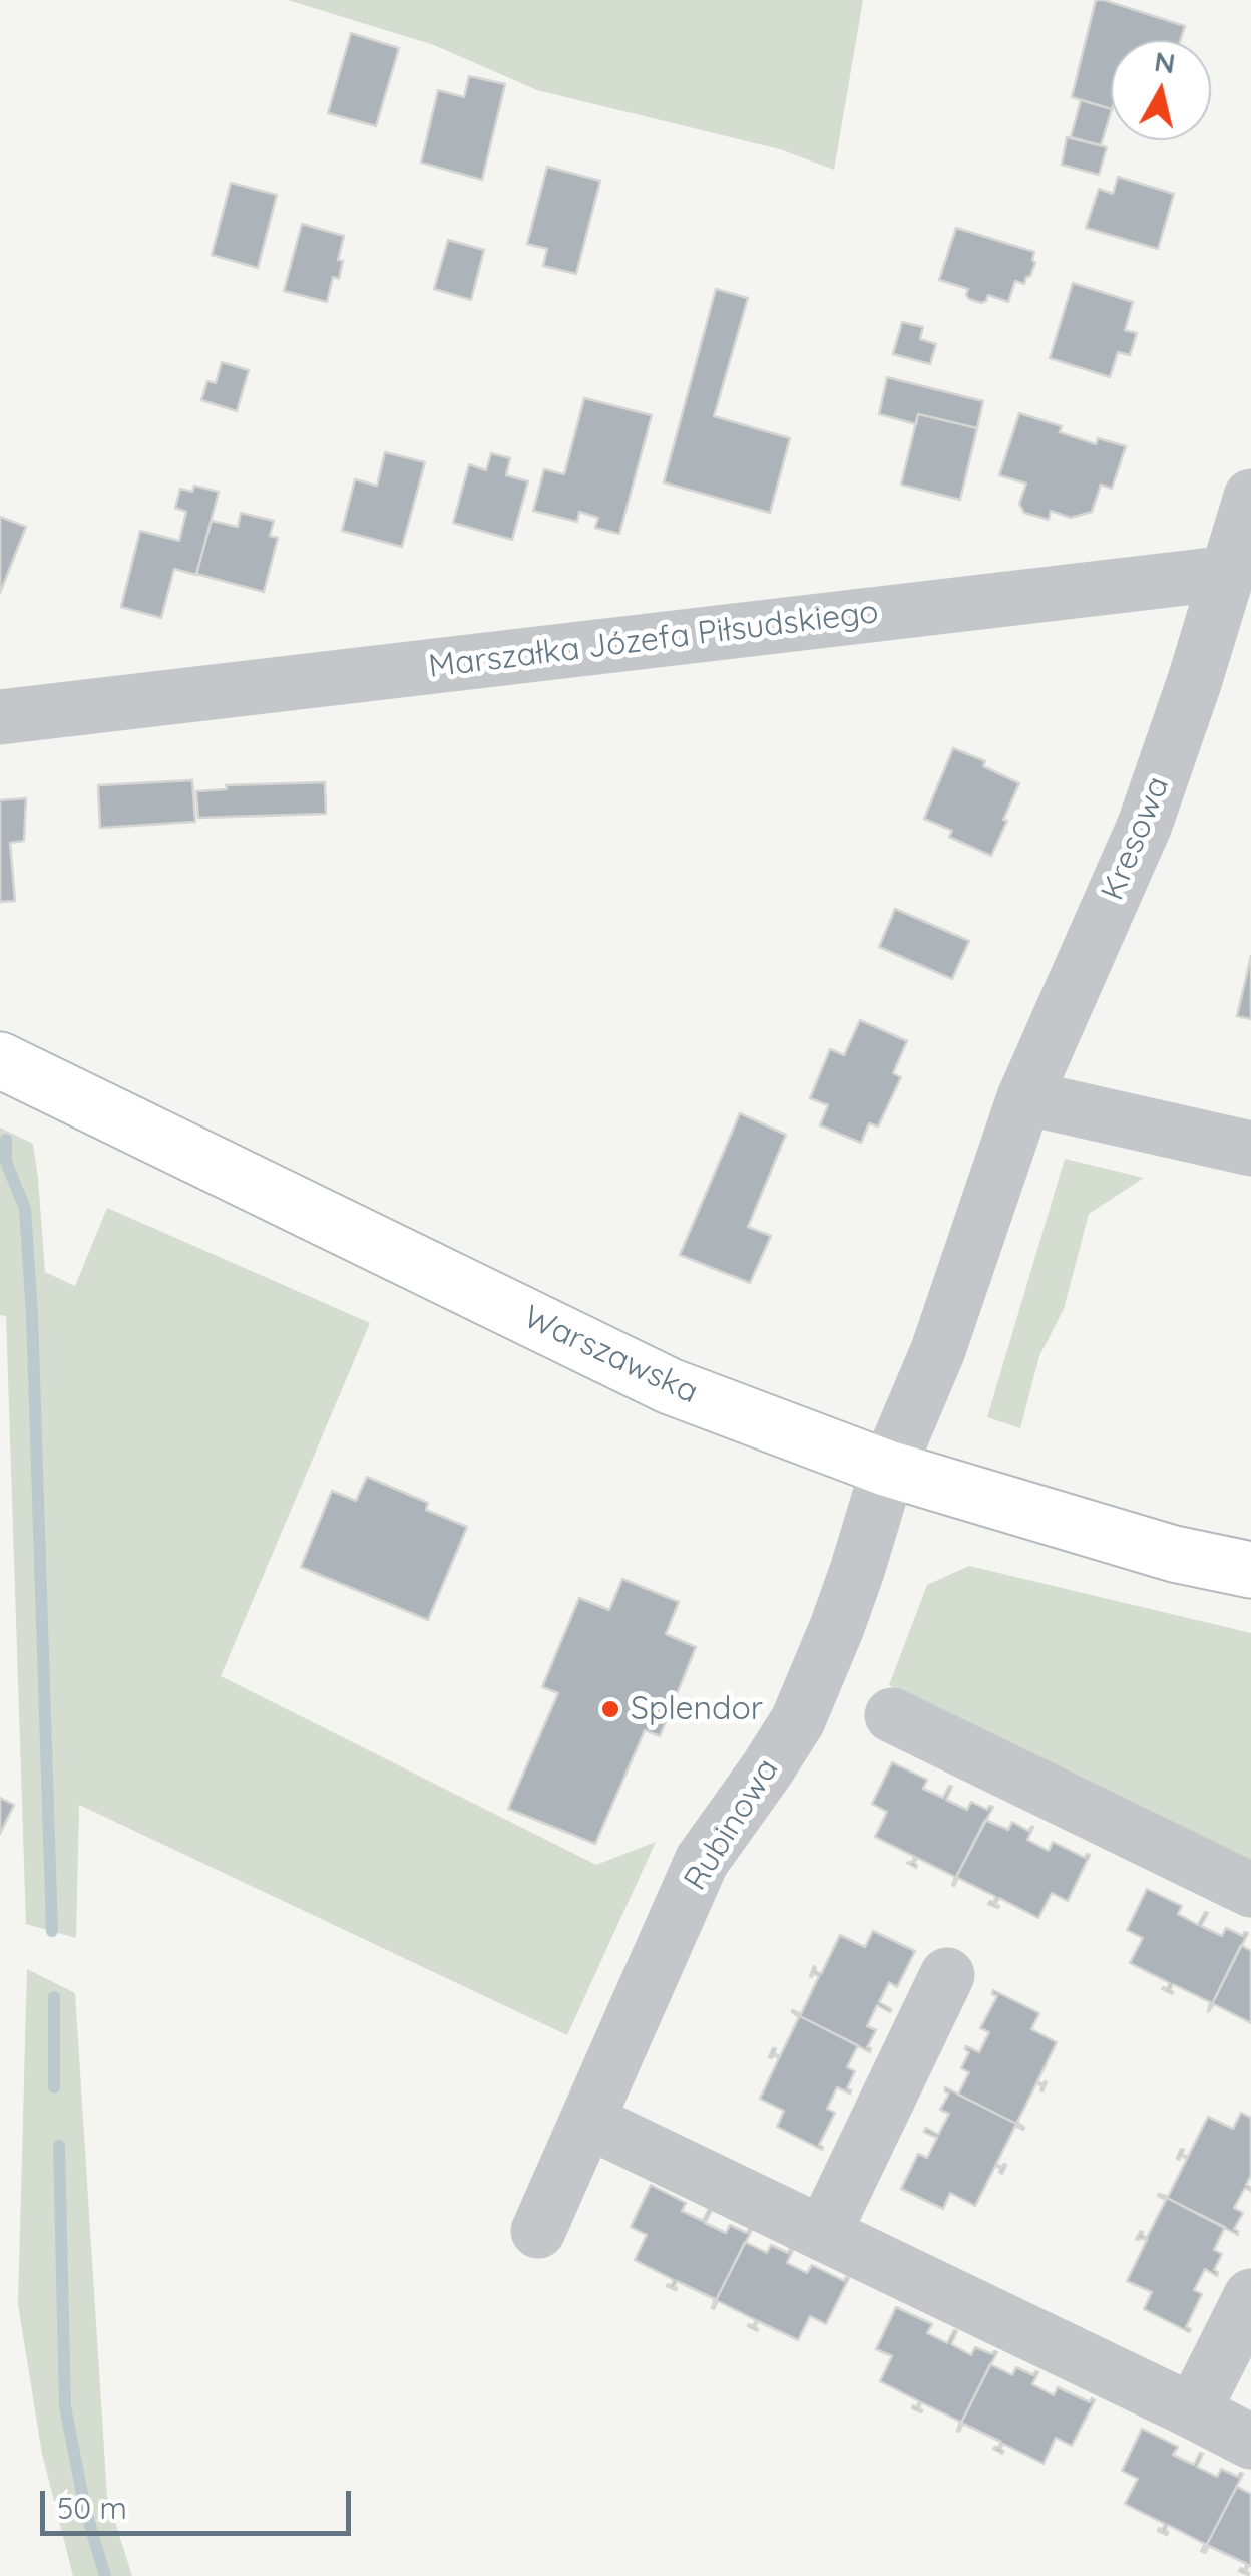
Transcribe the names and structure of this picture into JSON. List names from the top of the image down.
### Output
{
  "streets": {
    "main road": ["Warszawska"],
    "street": ["Marszałka Józefa Piłsudskiego", "Kresowa", "Rubinowa"]
  },
  "crossings": [
    ["Marszałka Józefa Piłsudskiego", "Kresowa"],
    ["Kresowa", "Warszawska"],
    ["Kresowa", "Rubinowa"],
    ["Warszawska", "Rubinowa"]
  ],
  "places": ["Splendor"],
  "scale_bar": "50 m",
  "north": "top"
}
